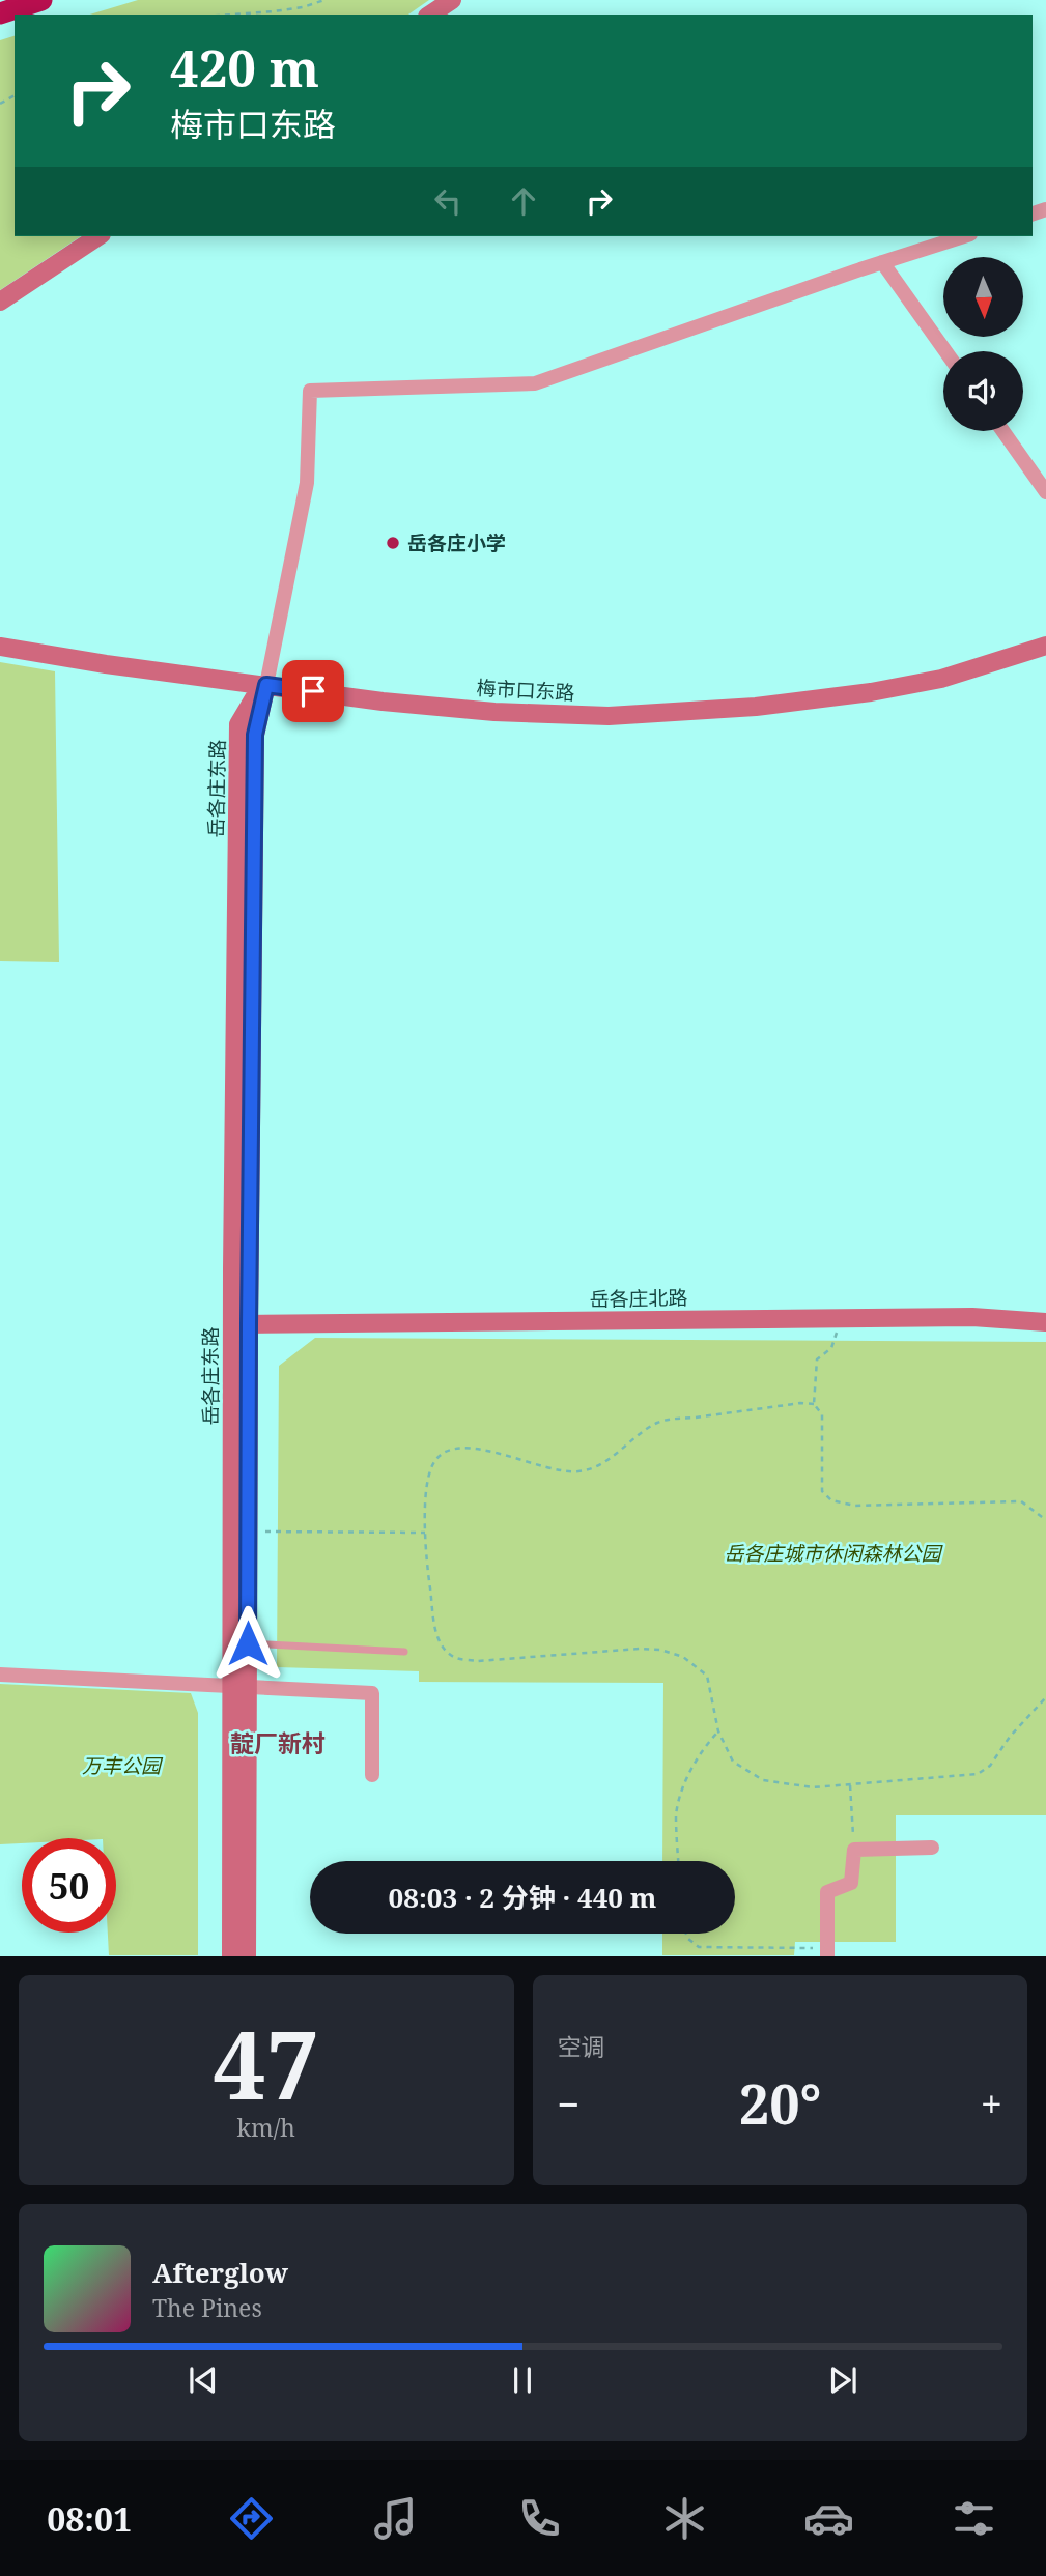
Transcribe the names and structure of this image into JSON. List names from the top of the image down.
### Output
{
  "streets": {
    "street": ["梅市口东路", "岳各庄东路", "岳各庄北路"]
  },
  "crossings": [
    ["梅市口东路", "岳各庄东路"],
    ["岳各庄东路", "岳各庄北路"]
  ],
  "districts": ["靛厂新村"],
  "parks": ["岳各庄城市休闲森林公园", "万丰公园"],
  "places": ["岳各庄小学"],
  "north": "bottom",
  "page": {
    "turn": ["420 m", "梅市口东路"],
    "limit": "50",
    "trip": "08:03 · 2 分钟 · 440 m",
    "tile": [
      ["47", "km/h"],
      "空调"
    ],
    "heat": ["−", "20°", "+"],
    "song": ["Afterglow", "The Pines"],
    "tabs": "08:01"
  }
}
